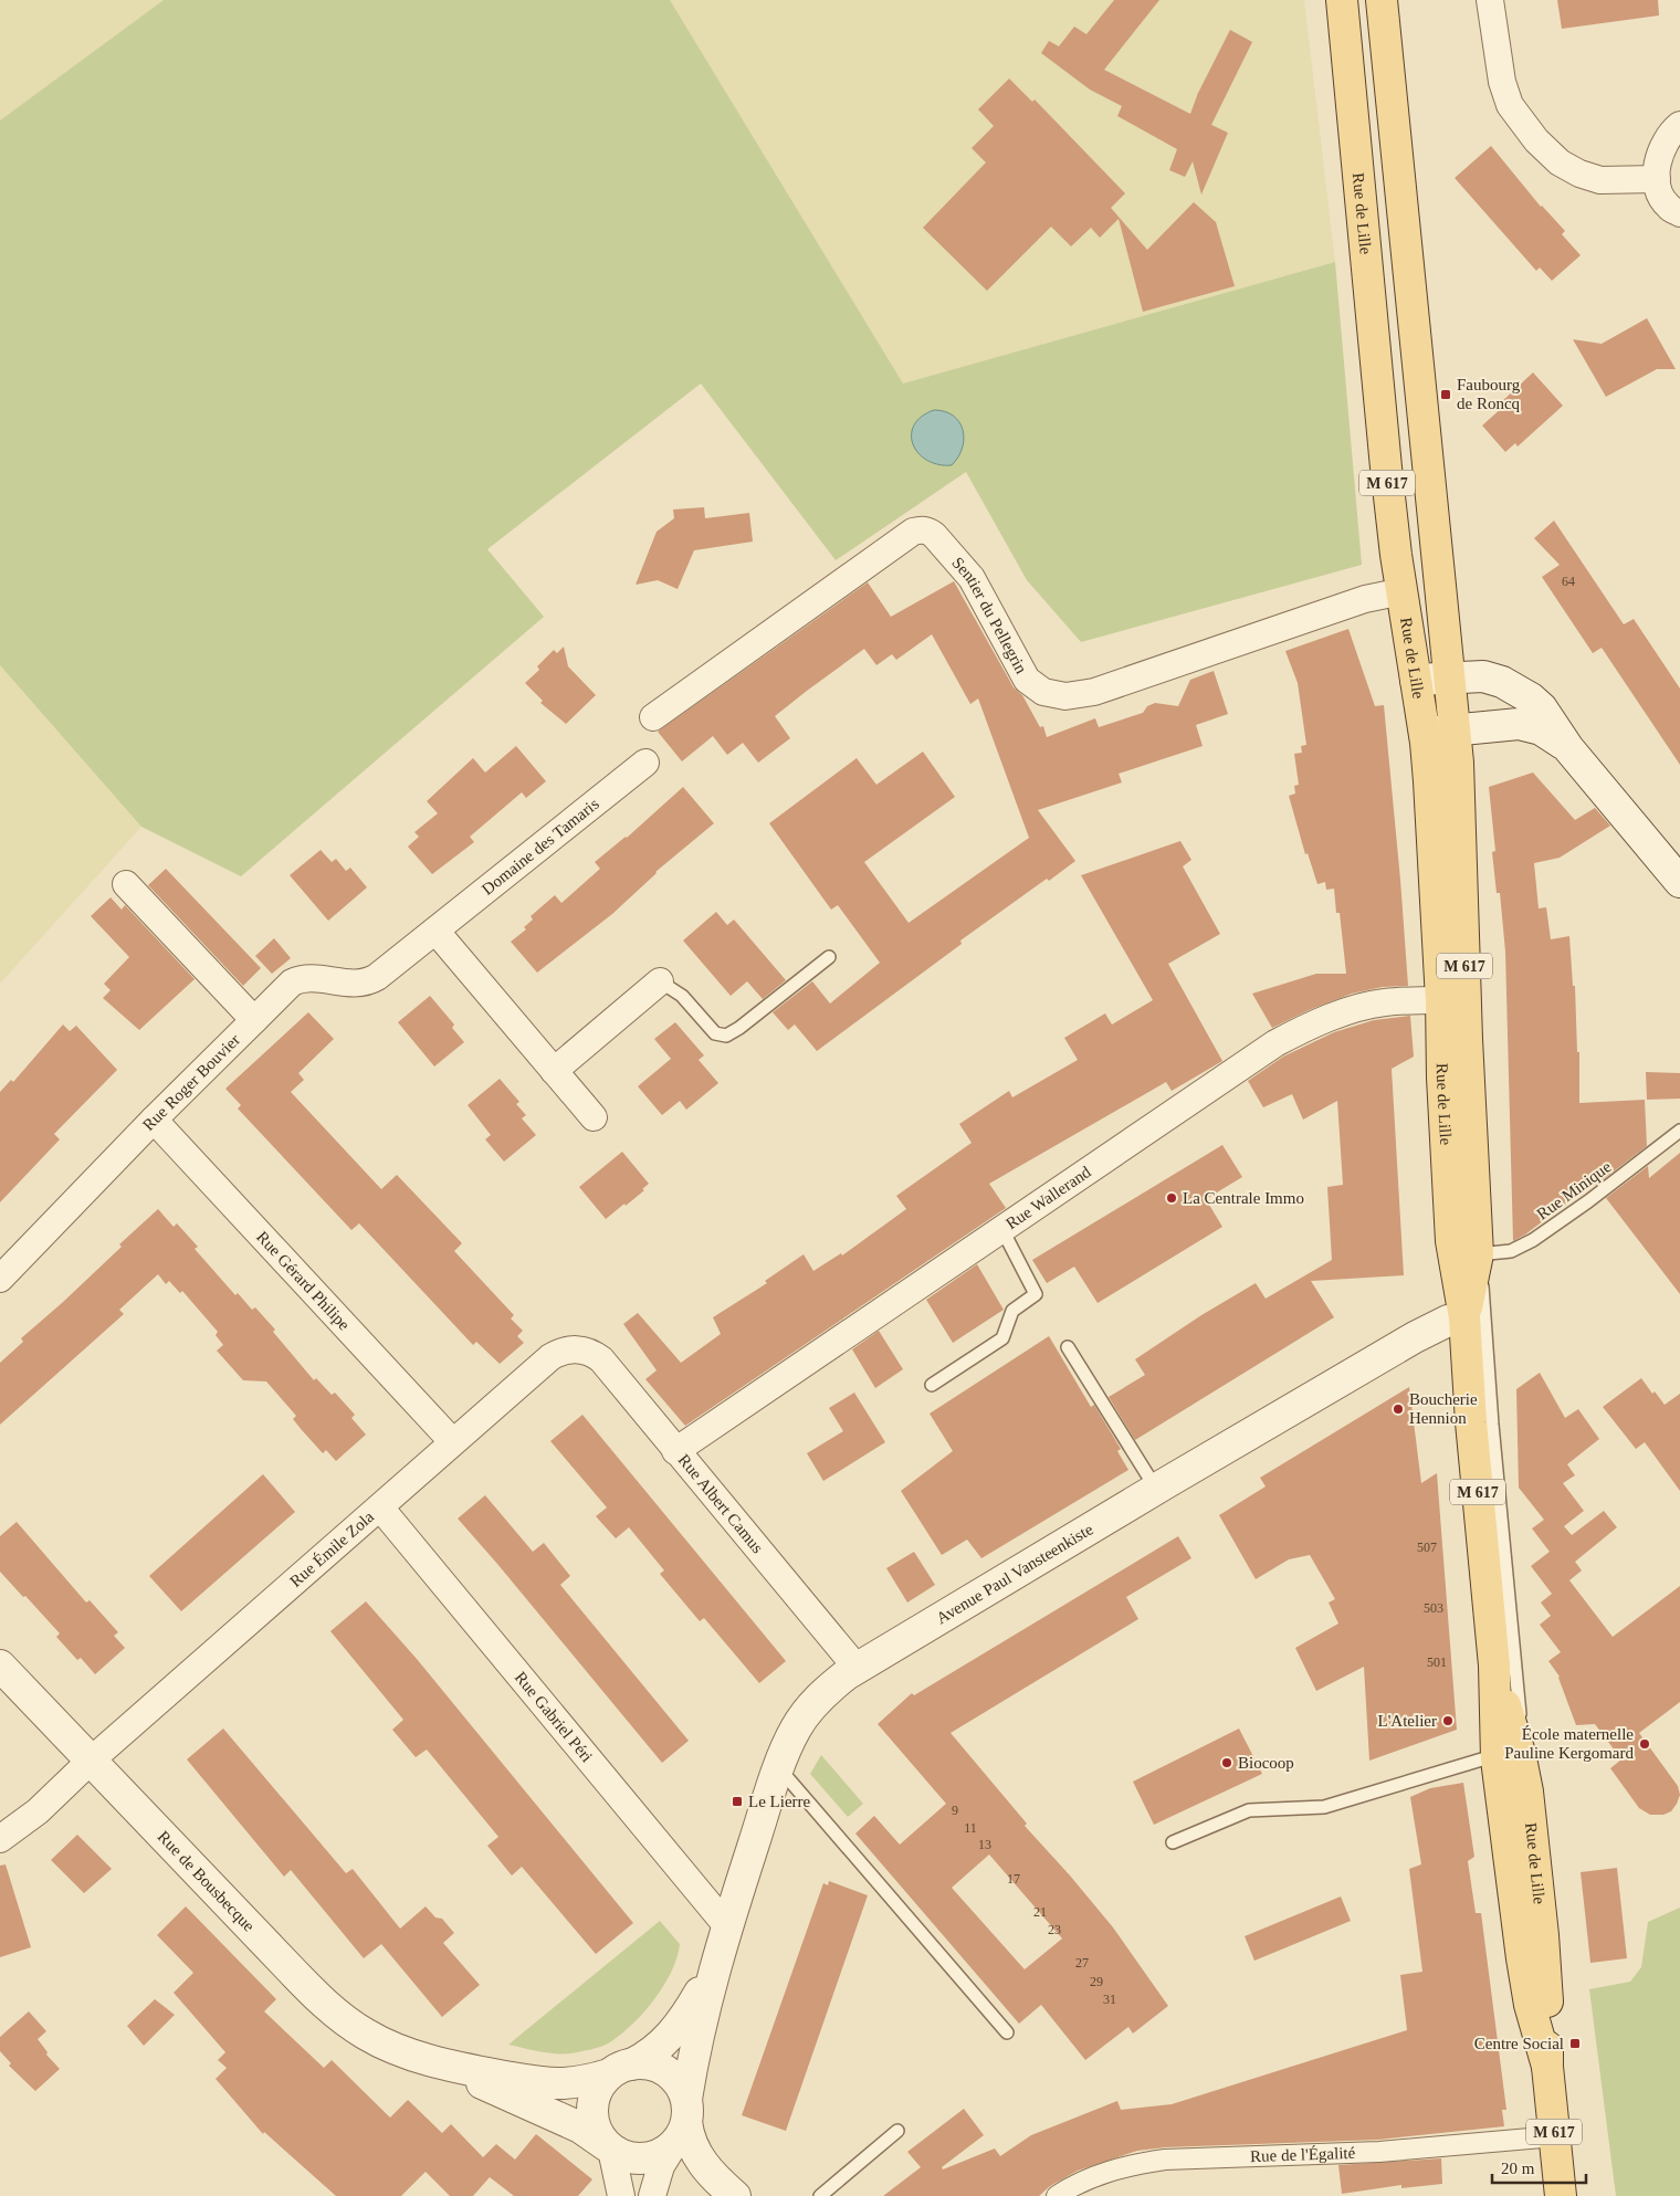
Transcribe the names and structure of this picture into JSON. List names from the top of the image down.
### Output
{
  "streets": {
    "main road": ["Rue de Lille", "M 617"],
    "street": [
      "Sentier du Pellegrin",
      "Domaine des Tamaris",
      "Rue Roger Bouvier",
      "Rue Wallerand",
      "Rue Gérard Philipe",
      "Rue Albert Camus",
      "Rue Émile Zola",
      "Avenue Paul Vansteenkiste",
      "Rue Gabriel Péri",
      "Rue de Bousbecque",
      "Rue de l'Égalité"
    ],
    "lane": ["Rue Minique"]
  },
  "crossings": [
    ["Rue de Lille", "Sentier du Pellegrin"],
    ["Rue de Lille", "Rue Minique"],
    ["Rue de Lille", "Rue Wallerand"],
    ["Rue de Lille", "Avenue Paul Vansteenkiste"],
    ["Rue de Lille", "Rue de l'Égalité"],
    ["Domaine des Tamaris", "Rue Roger Bouvier"],
    ["Rue Roger Bouvier", "Rue Gérard Philipe"],
    ["Rue Wallerand", "Rue Albert Camus"],
    ["Rue Gérard Philipe", "Rue Émile Zola"],
    ["Rue Albert Camus", "Rue Émile Zola"],
    ["Rue Albert Camus", "Avenue Paul Vansteenkiste"],
    ["Rue Émile Zola", "Rue Gabriel Péri"],
    ["Rue Émile Zola", "Rue de Bousbecque"],
    ["Avenue Paul Vansteenkiste", "Rue Gabriel Péri"],
    ["Avenue Paul Vansteenkiste", "Rue de Bousbecque"]
  ],
  "places": {
    "transit": ["Faubourg de Roncq", "Le Lierre", "Centre Social"],
    "other": [
      "La Centrale Immo",
      "Boucherie Hennion",
      "L'Atelier",
      "École maternelle Pauline Kergomard",
      "Biocoop"
    ]
  },
  "house_numbers": [
    "64",
    "507",
    "503",
    "501",
    "9",
    "11",
    "13",
    "17",
    "21",
    "23",
    "27",
    "29",
    "31"
  ],
  "scale_bar": "20 m"
}
